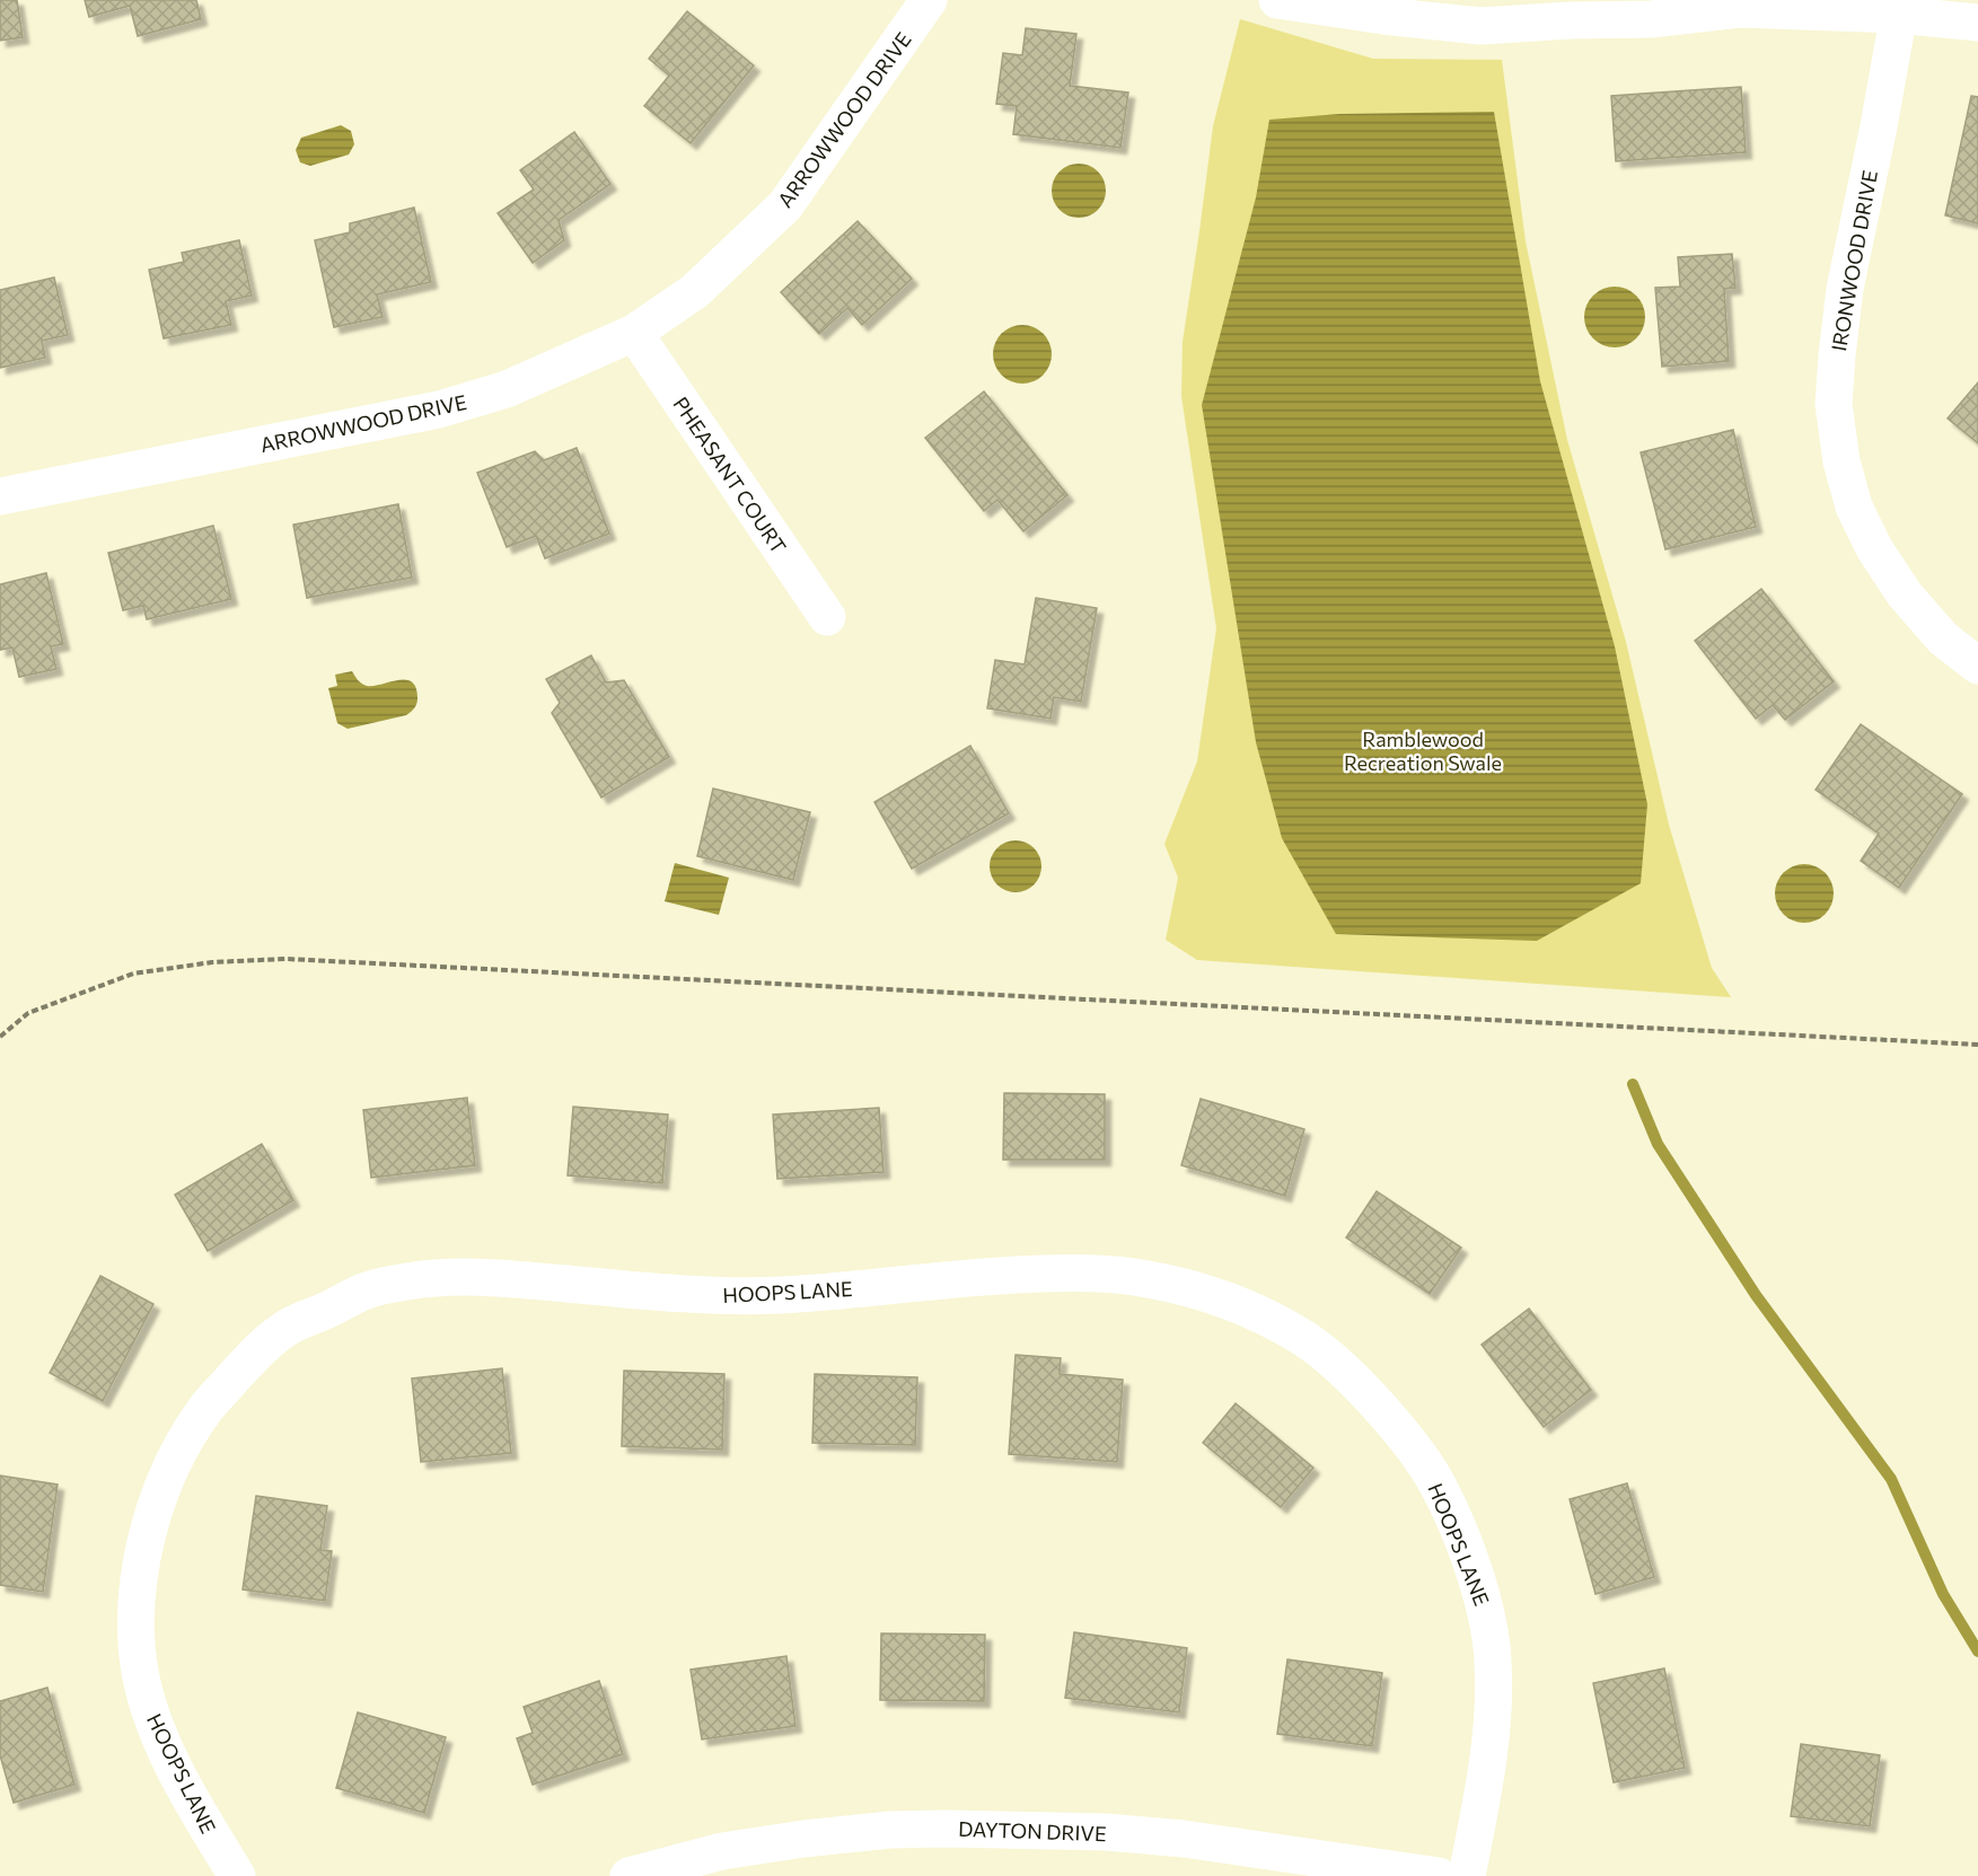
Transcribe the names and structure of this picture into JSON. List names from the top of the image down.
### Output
{
  "streets": {
    "street": [
      "ARROWWOOD DRIVE",
      "IRONWOOD DRIVE",
      "PHEASANT COURT",
      "HOOPS LANE",
      "DAYTON DRIVE"
    ]
  },
  "crossings": [
    ["ARROWWOOD DRIVE", "PHEASANT COURT"]
  ],
  "parks": ["Ramblewood Recreation Swale"]
}
